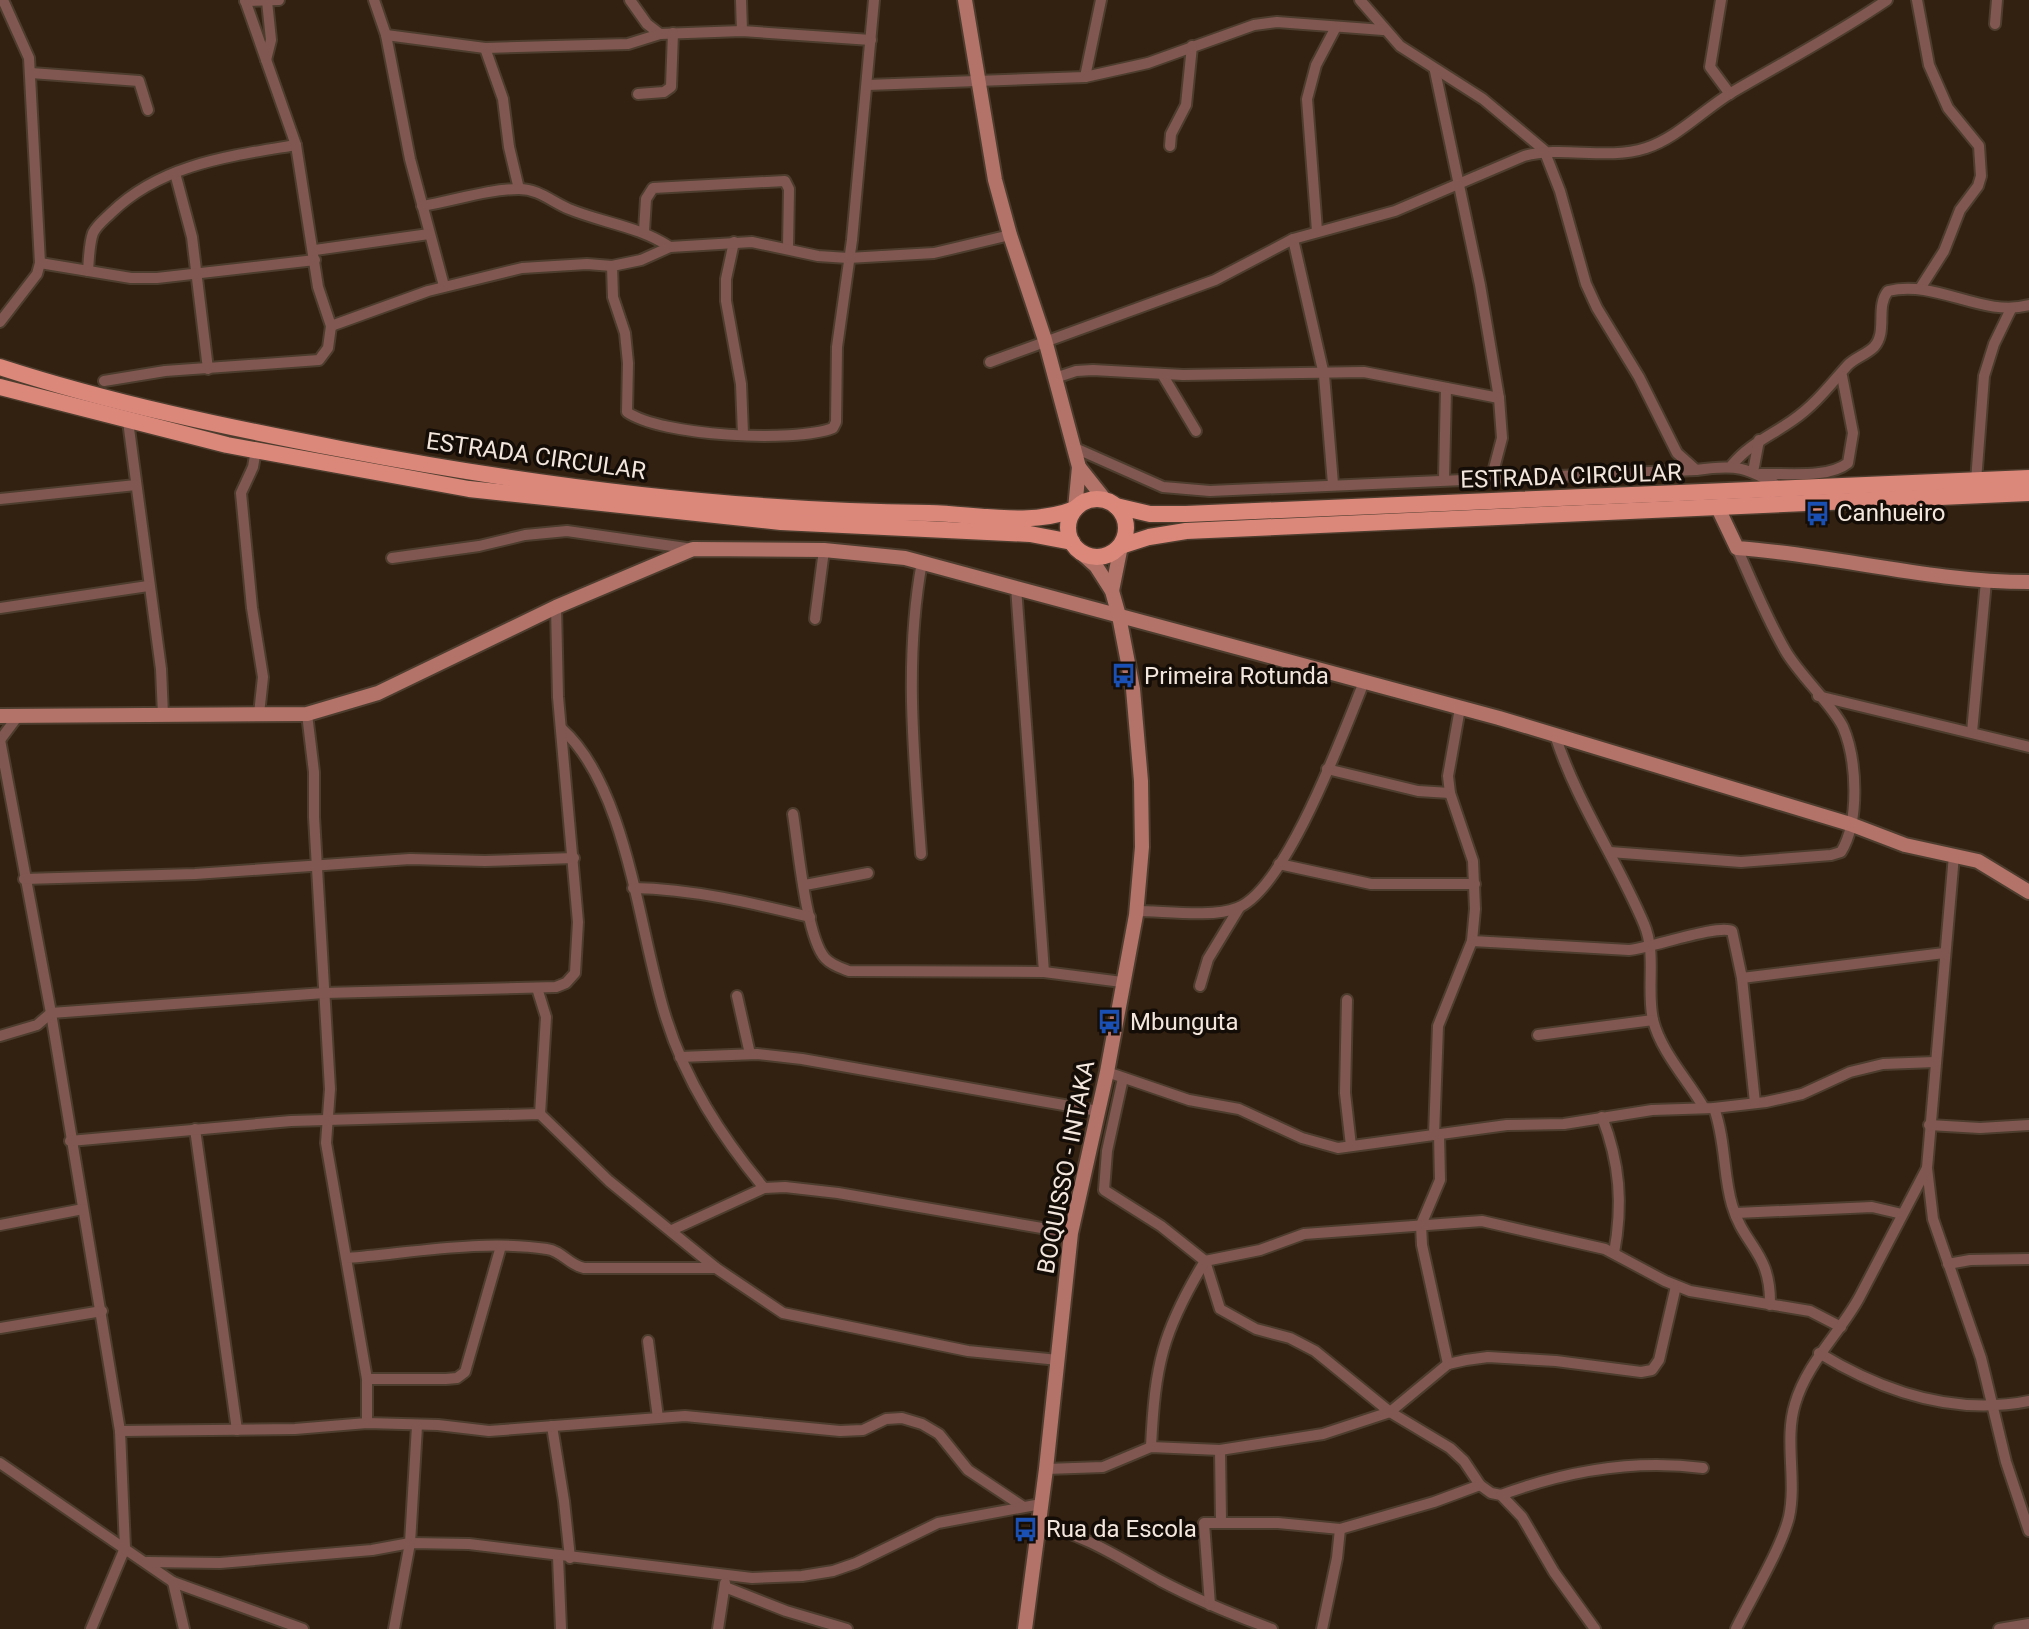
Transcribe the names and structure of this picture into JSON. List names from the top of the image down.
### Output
{
  "streets": {
    "main road": ["ESTRADA CIRCULAR"],
    "street": ["BOQUISSO - INTAKA"]
  },
  "places": {
    "bus stop": [
      "Canhueiro",
      "Primeira Rotunda",
      "Mbunguta",
      "Rua da Escola"
    ]
  }
}
